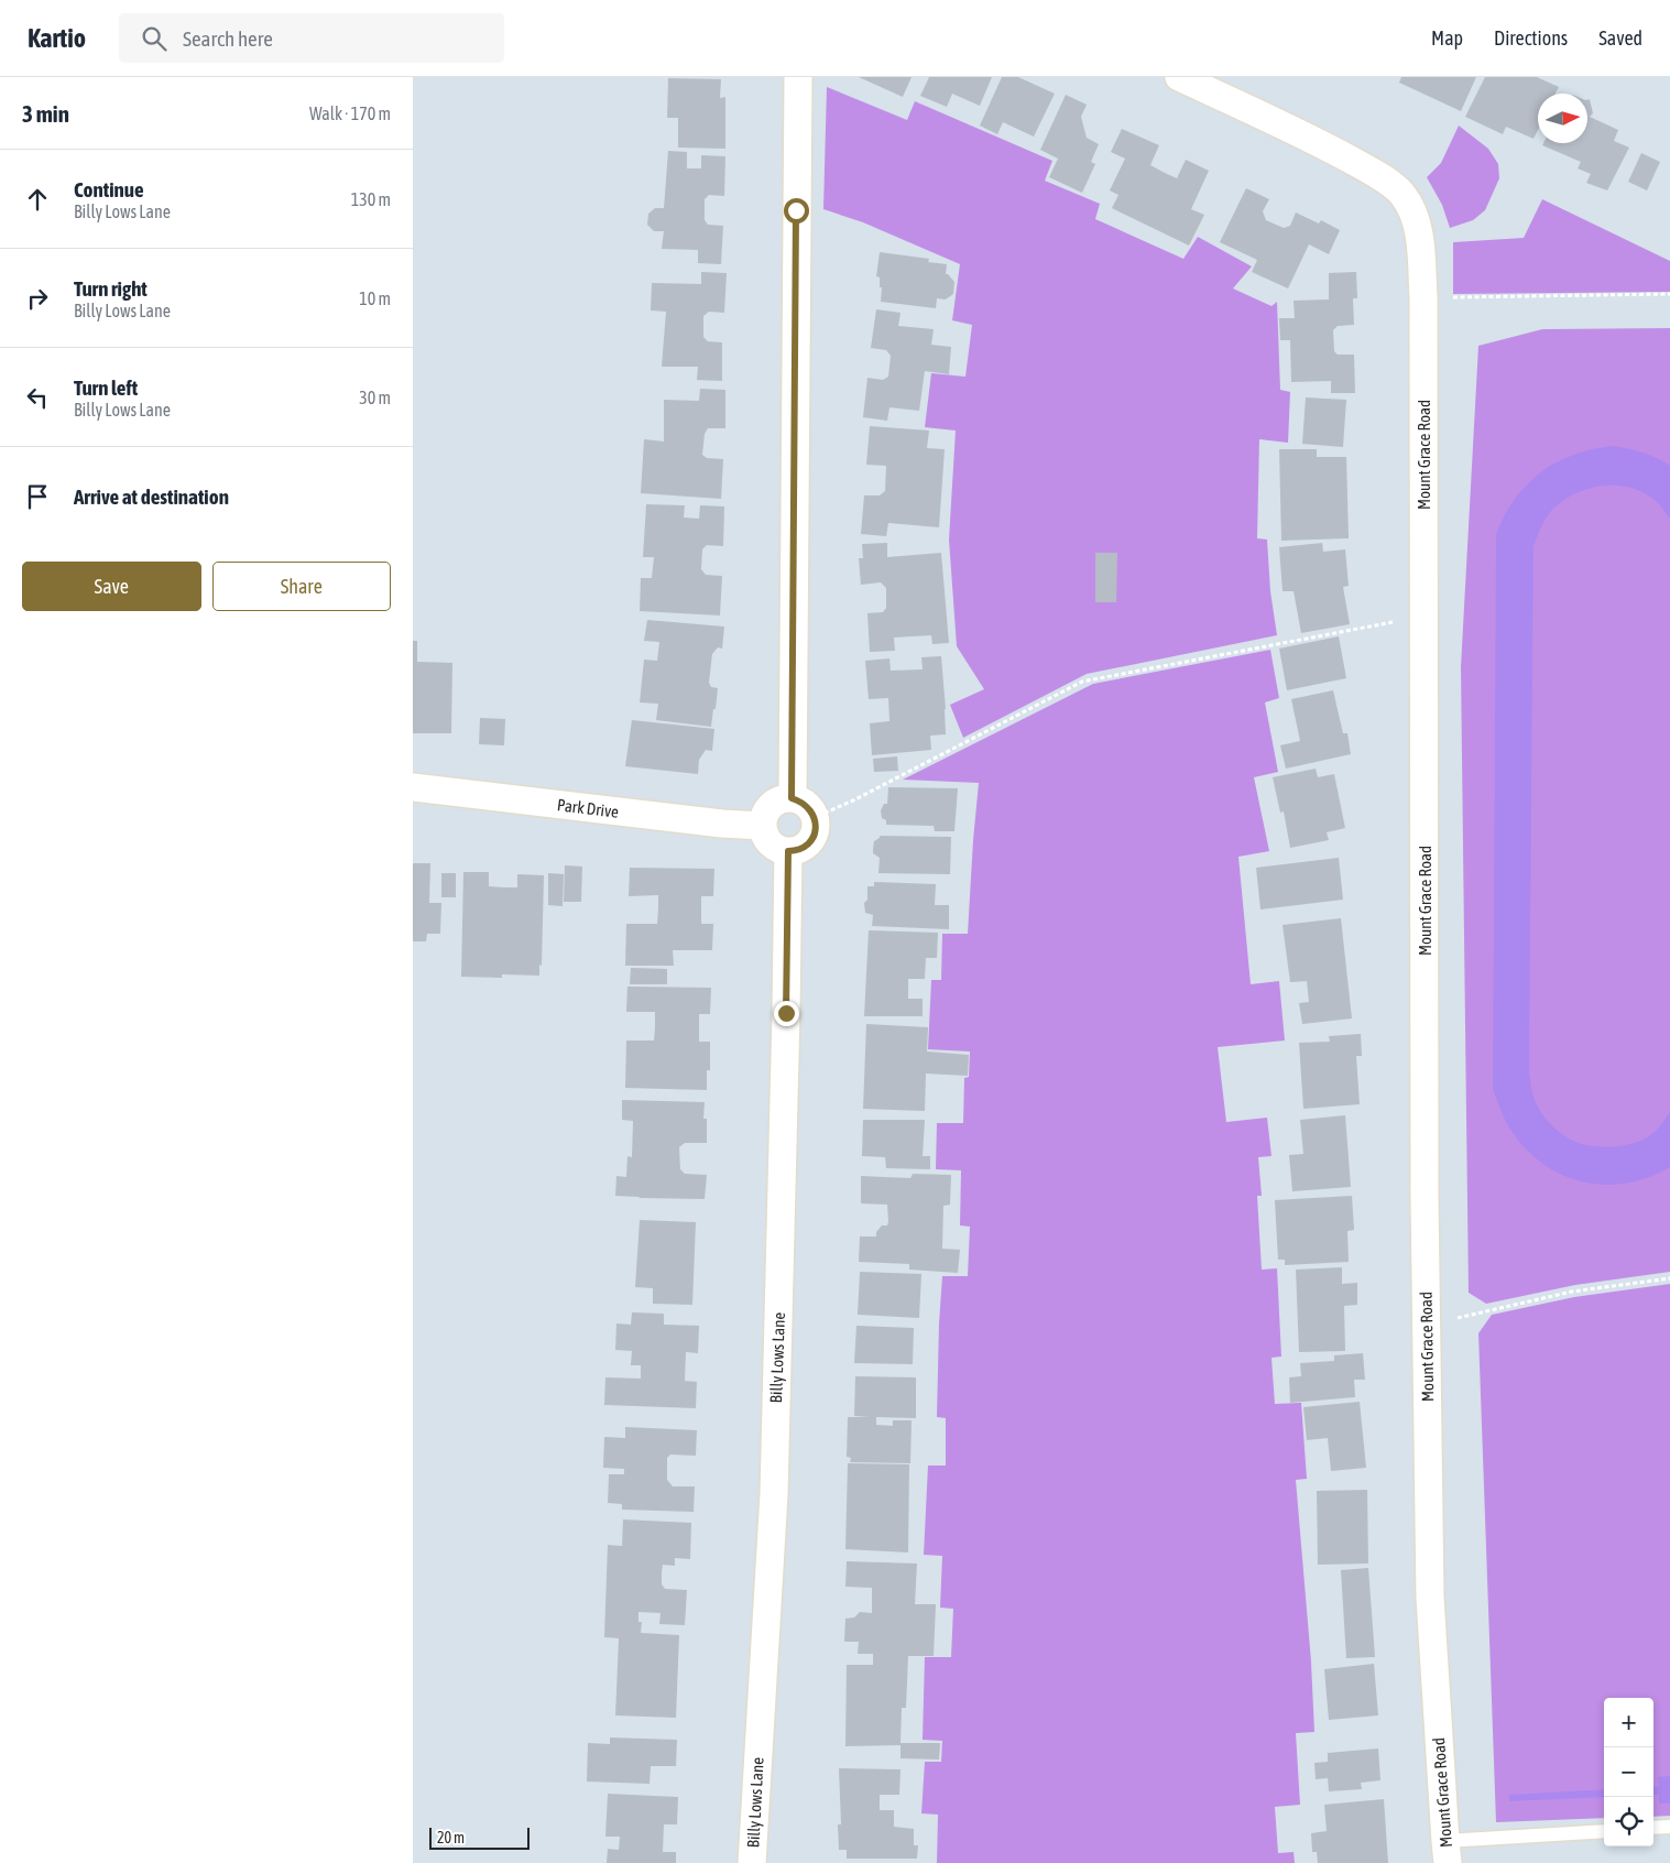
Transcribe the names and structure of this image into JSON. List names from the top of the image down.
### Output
{
  "streets": {
    "street": ["Mount Grace Road", "Park Drive", "Billy Lows Lane"]
  },
  "crossings": [
    ["Park Drive", "Billy Lows Lane"]
  ],
  "scale_bar": "20 m",
  "north": "right",
  "page": {
    "header": "Kartio",
    "search": "Search here",
    "nav": ["Map", "Directions", "Saved"],
    "heading": ["3 min", "Walk · 170 m"],
    "list": [
      ["Continue", "Billy Lows Lane", "130 m"],
      ["Turn right", "Billy Lows Lane", "10 m"],
      ["Turn left", "Billy Lows Lane", "30 m"],
      "Arrive at destination"
    ],
    "buttons": ["Save", "Share"],
    "map_buttons": ["+", "−"],
    "scale": "20 m"
  }
}
